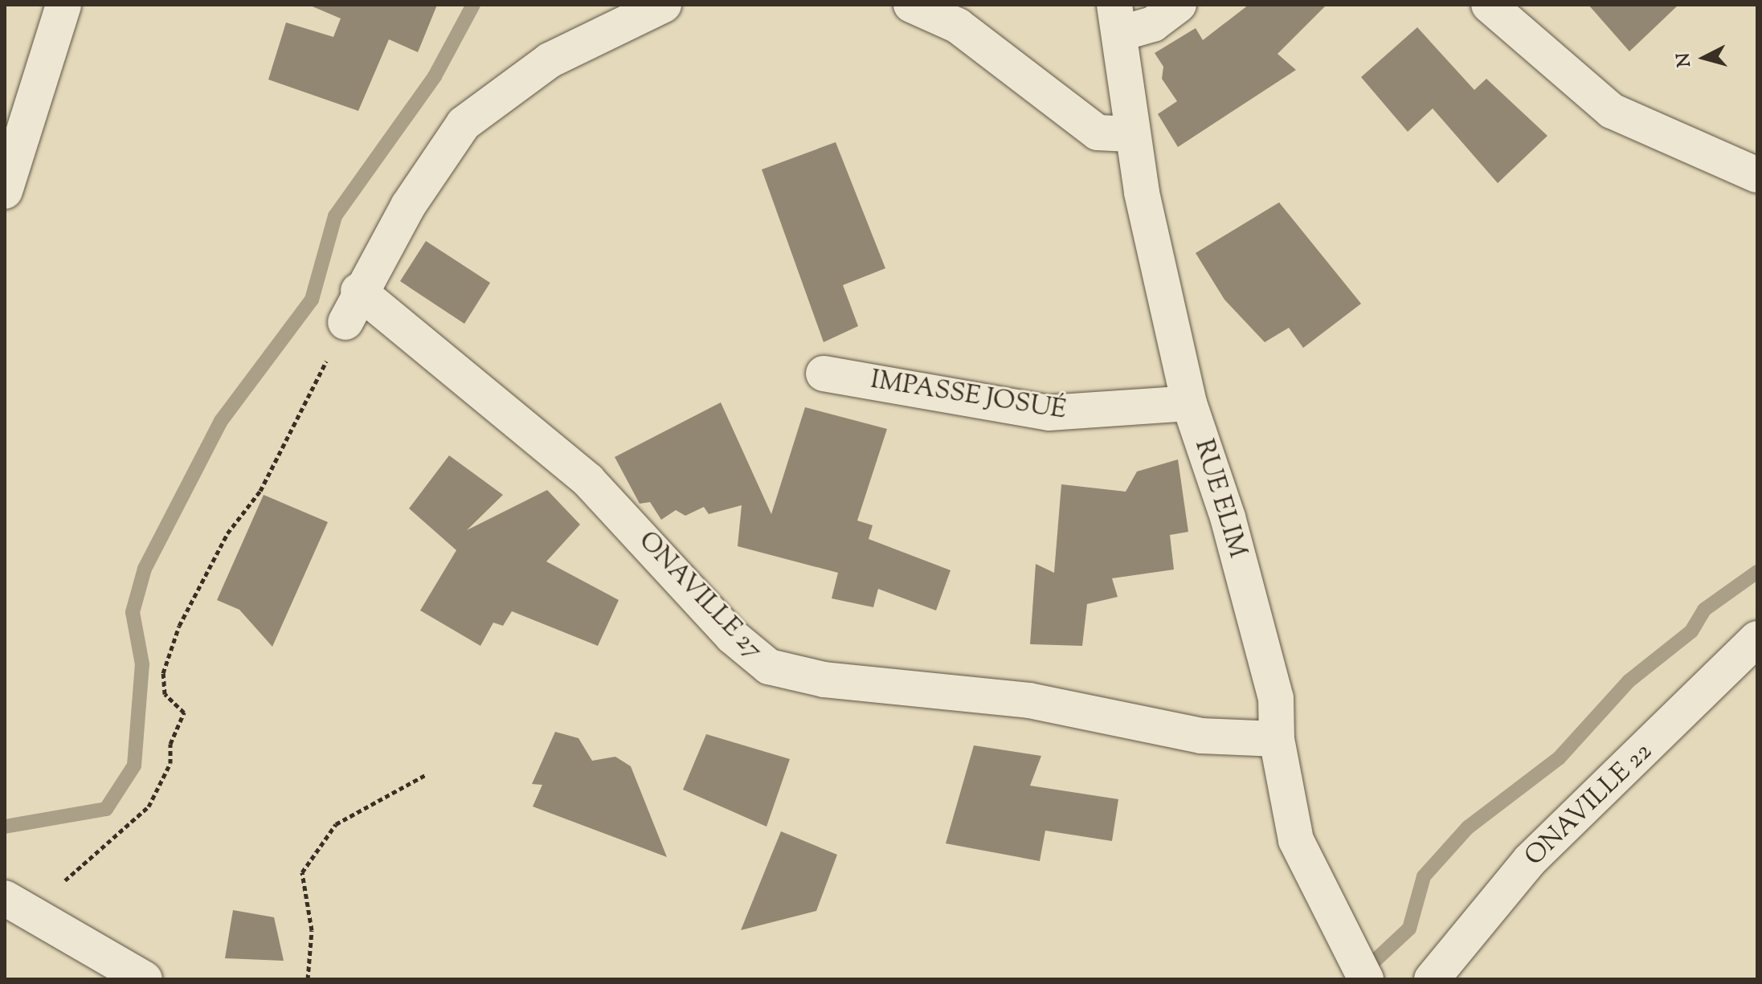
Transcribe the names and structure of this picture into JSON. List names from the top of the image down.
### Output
{
  "streets": {
    "street": [
      "IMPASSE JOSUÉ",
      "RUE ELIM",
      "ONAVILLE 27",
      "ONAVILLE 22"
    ]
  },
  "crossings": [
    ["IMPASSE JOSUÉ", "RUE ELIM"],
    ["RUE ELIM", "ONAVILLE 27"]
  ],
  "north": "left"
}
